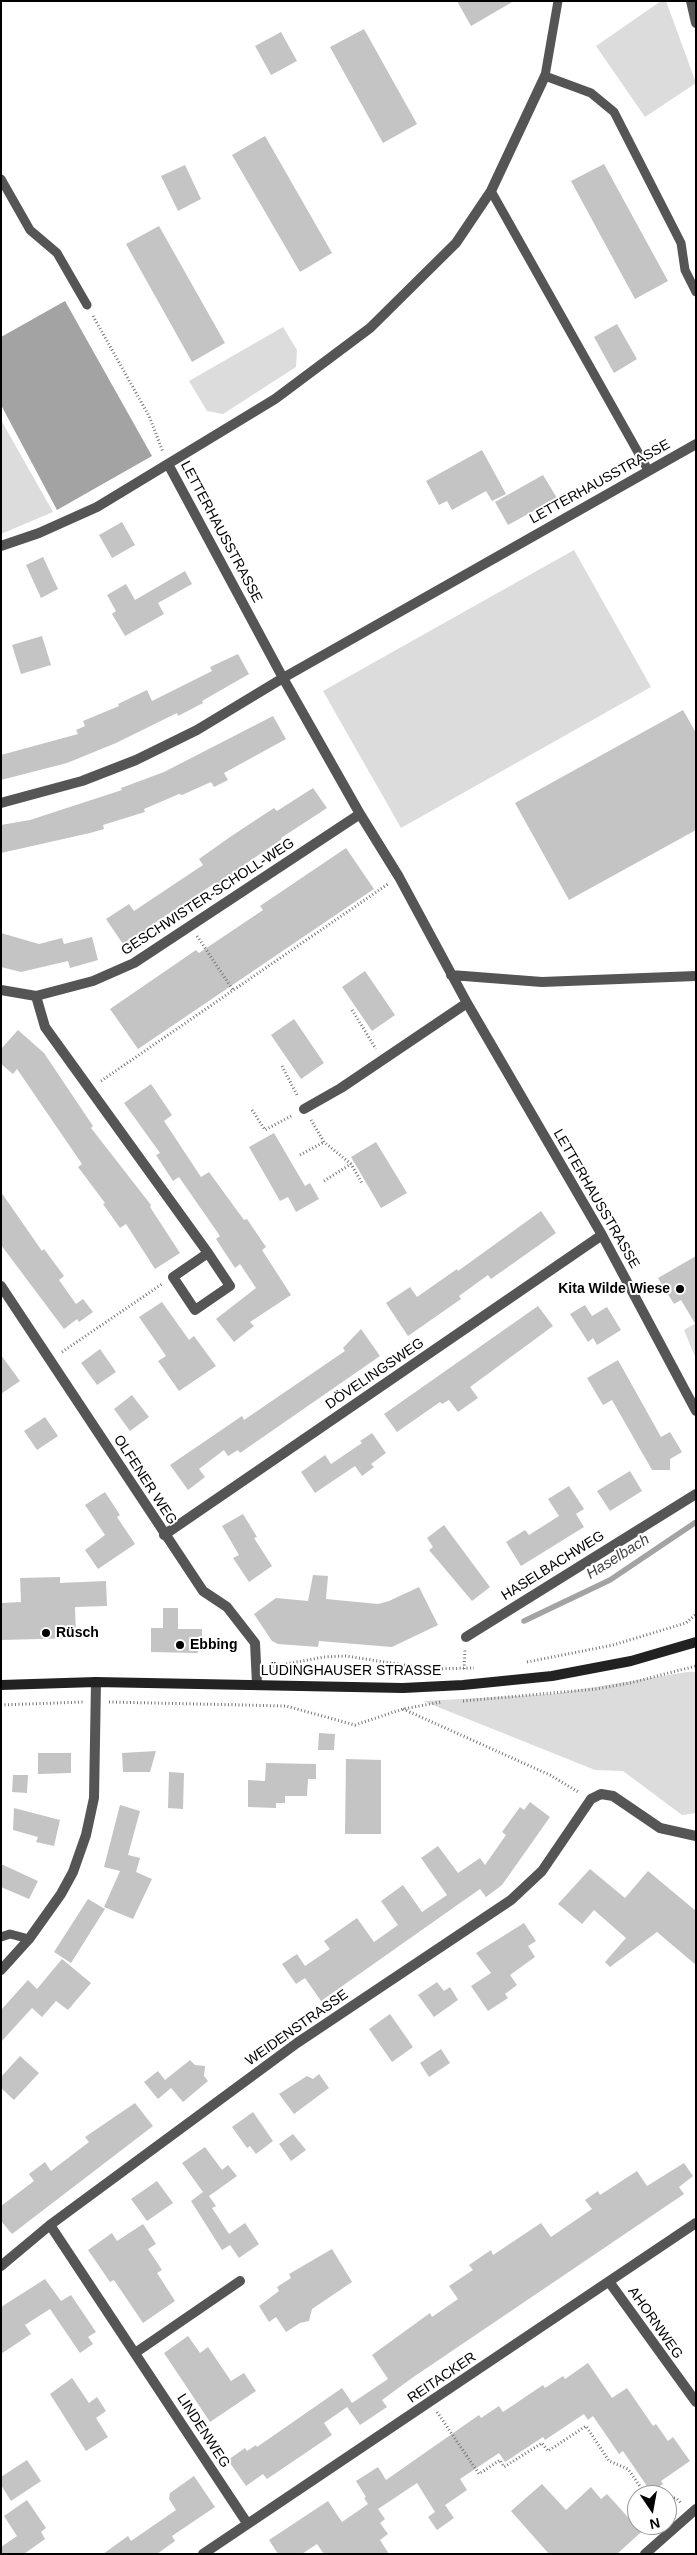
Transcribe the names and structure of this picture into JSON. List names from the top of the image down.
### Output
{
  "streets": {
    "street": [
      "LETTERHAUSSTRASSE",
      "GESCHWISTER-SCHOLL-WEG",
      "DÖVELINGSWEG",
      "OLFENER WEG",
      "HASELBACHWEG",
      "LÜDINGHAUSER STRASSE",
      "WEIDENSTRASSE",
      "AHORNWEG",
      "REITACKER",
      "LINDENWEG"
    ]
  },
  "crossings": [
    ["LETTERHAUSSTRASSE", "GESCHWISTER-SCHOLL-WEG"],
    ["LETTERHAUSSTRASSE", "DÖVELINGSWEG"],
    ["DÖVELINGSWEG", "OLFENER WEG"],
    ["OLFENER WEG", "LÜDINGHAUSER STRASSE"],
    ["WEIDENSTRASSE", "LINDENWEG"],
    ["AHORNWEG", "REITACKER"],
    ["REITACKER", "LINDENWEG"]
  ],
  "water": ["Haselbach"],
  "places": ["Kita Wilde Wiese", "Rüsch", "Ebbing"],
  "north": "bottom"
}
